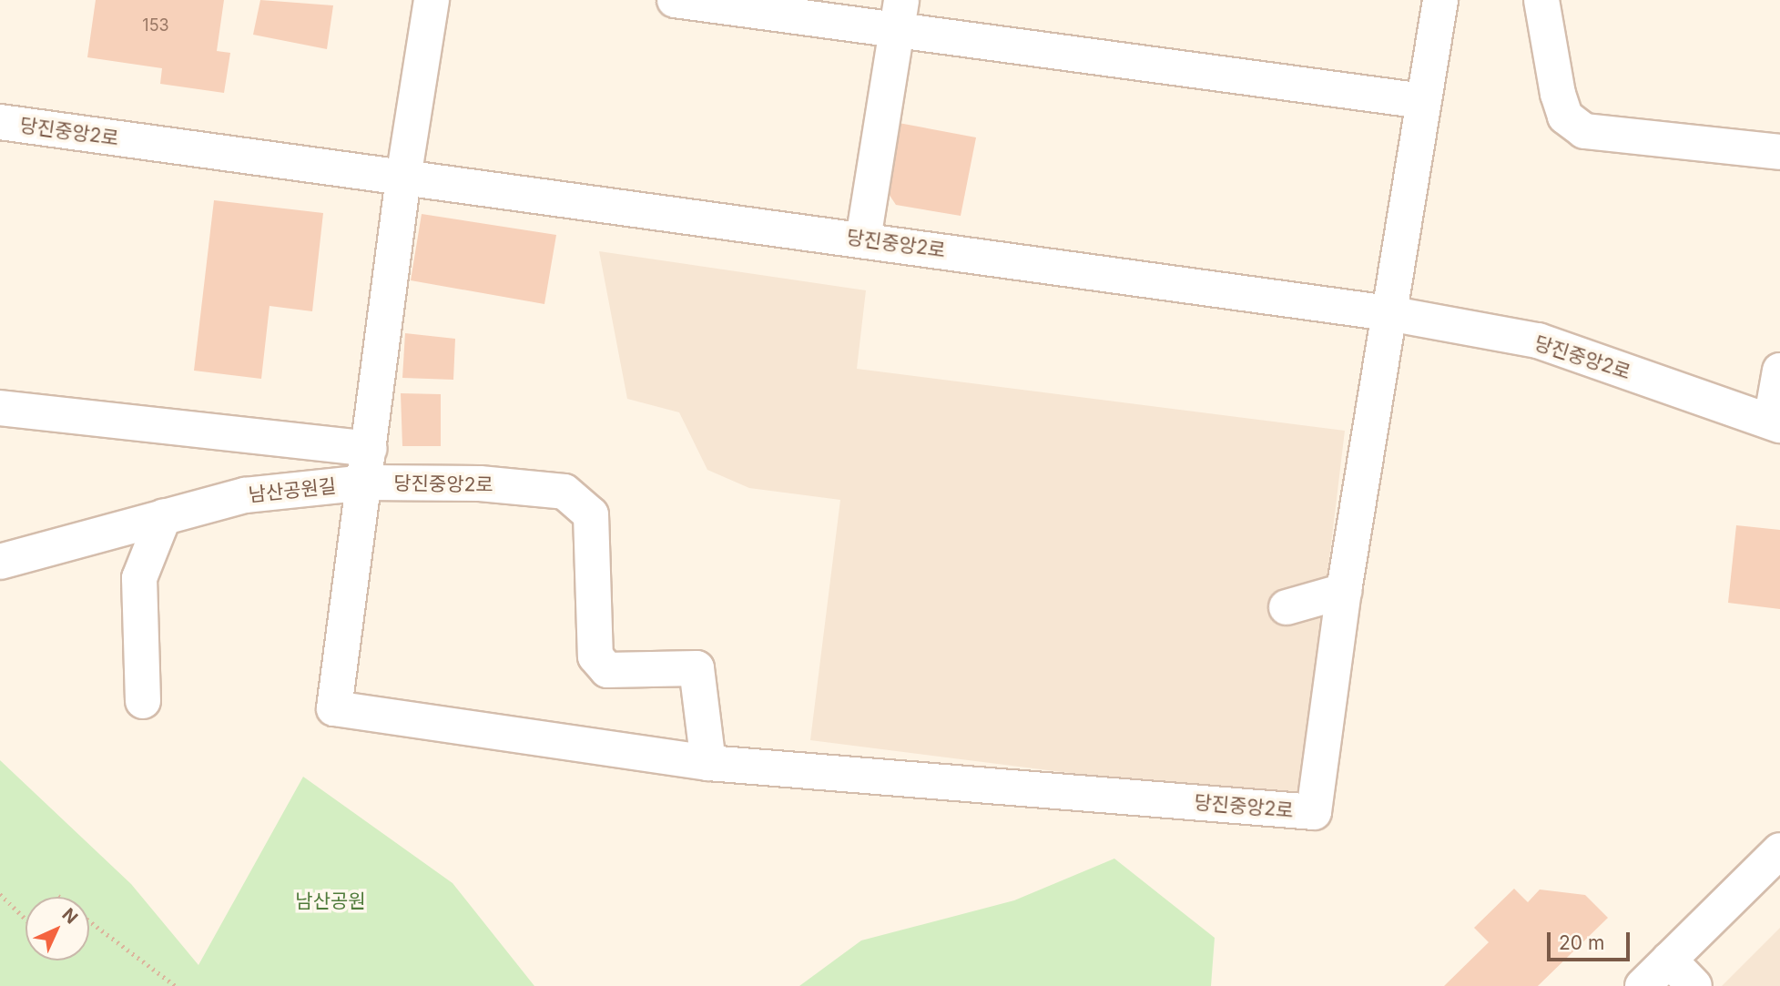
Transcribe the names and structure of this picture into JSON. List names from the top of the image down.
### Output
{
  "streets": {
    "street": ["당진중앙2로", "남산공원길"]
  },
  "crossings": [
    ["당진중앙2로", "남산공원길"]
  ],
  "parks": ["남산공원"],
  "house_numbers": ["153"],
  "scale_bar": "20 m",
  "north": "top right"
}
